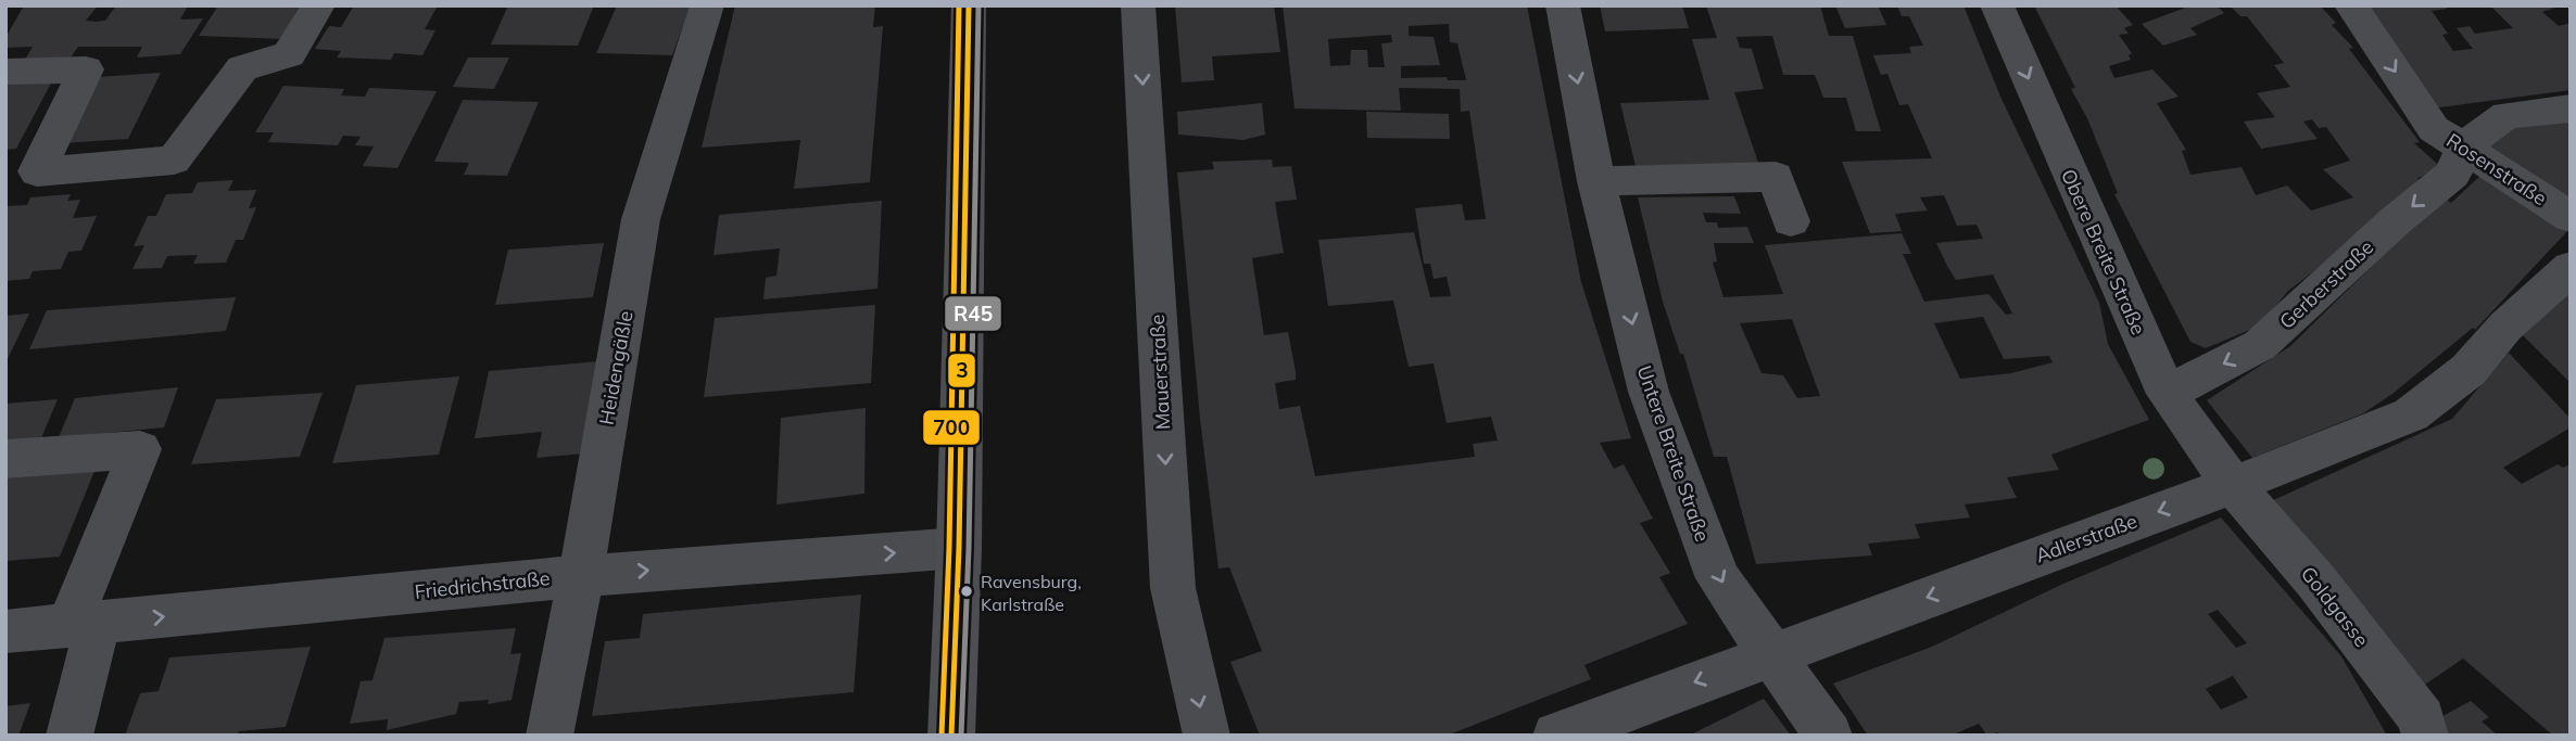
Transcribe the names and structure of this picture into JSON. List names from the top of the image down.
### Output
{
  "streets": {
    "street": [
      "Rosenstraße",
      "Obere Breite Straße",
      "Gerberstraße",
      "Heidengäßle",
      "Mauerstraße",
      "Untere Breite Straße",
      "Adlerstraße",
      "Friedrichstraße",
      "Goldgasse"
    ]
  },
  "crossings": [
    ["Rosenstraße", "Gerberstraße"],
    ["Obere Breite Straße", "Gerberstraße"],
    ["Obere Breite Straße", "Adlerstraße"],
    ["Obere Breite Straße", "Goldgasse"],
    ["Heidengäßle", "Friedrichstraße"],
    ["Untere Breite Straße", "Adlerstraße"],
    ["Adlerstraße", "Goldgasse"]
  ],
  "one_way": [
    "Rosenstraße",
    "Obere Breite Straße",
    "Gerberstraße",
    "Mauerstraße",
    "Untere Breite Straße",
    "Adlerstraße",
    "Friedrichstraße"
  ],
  "places": ["Ravensburg, Karlstraße"],
  "lines": ["transit line 3", "transit line R45", "transit line 700"]
}
